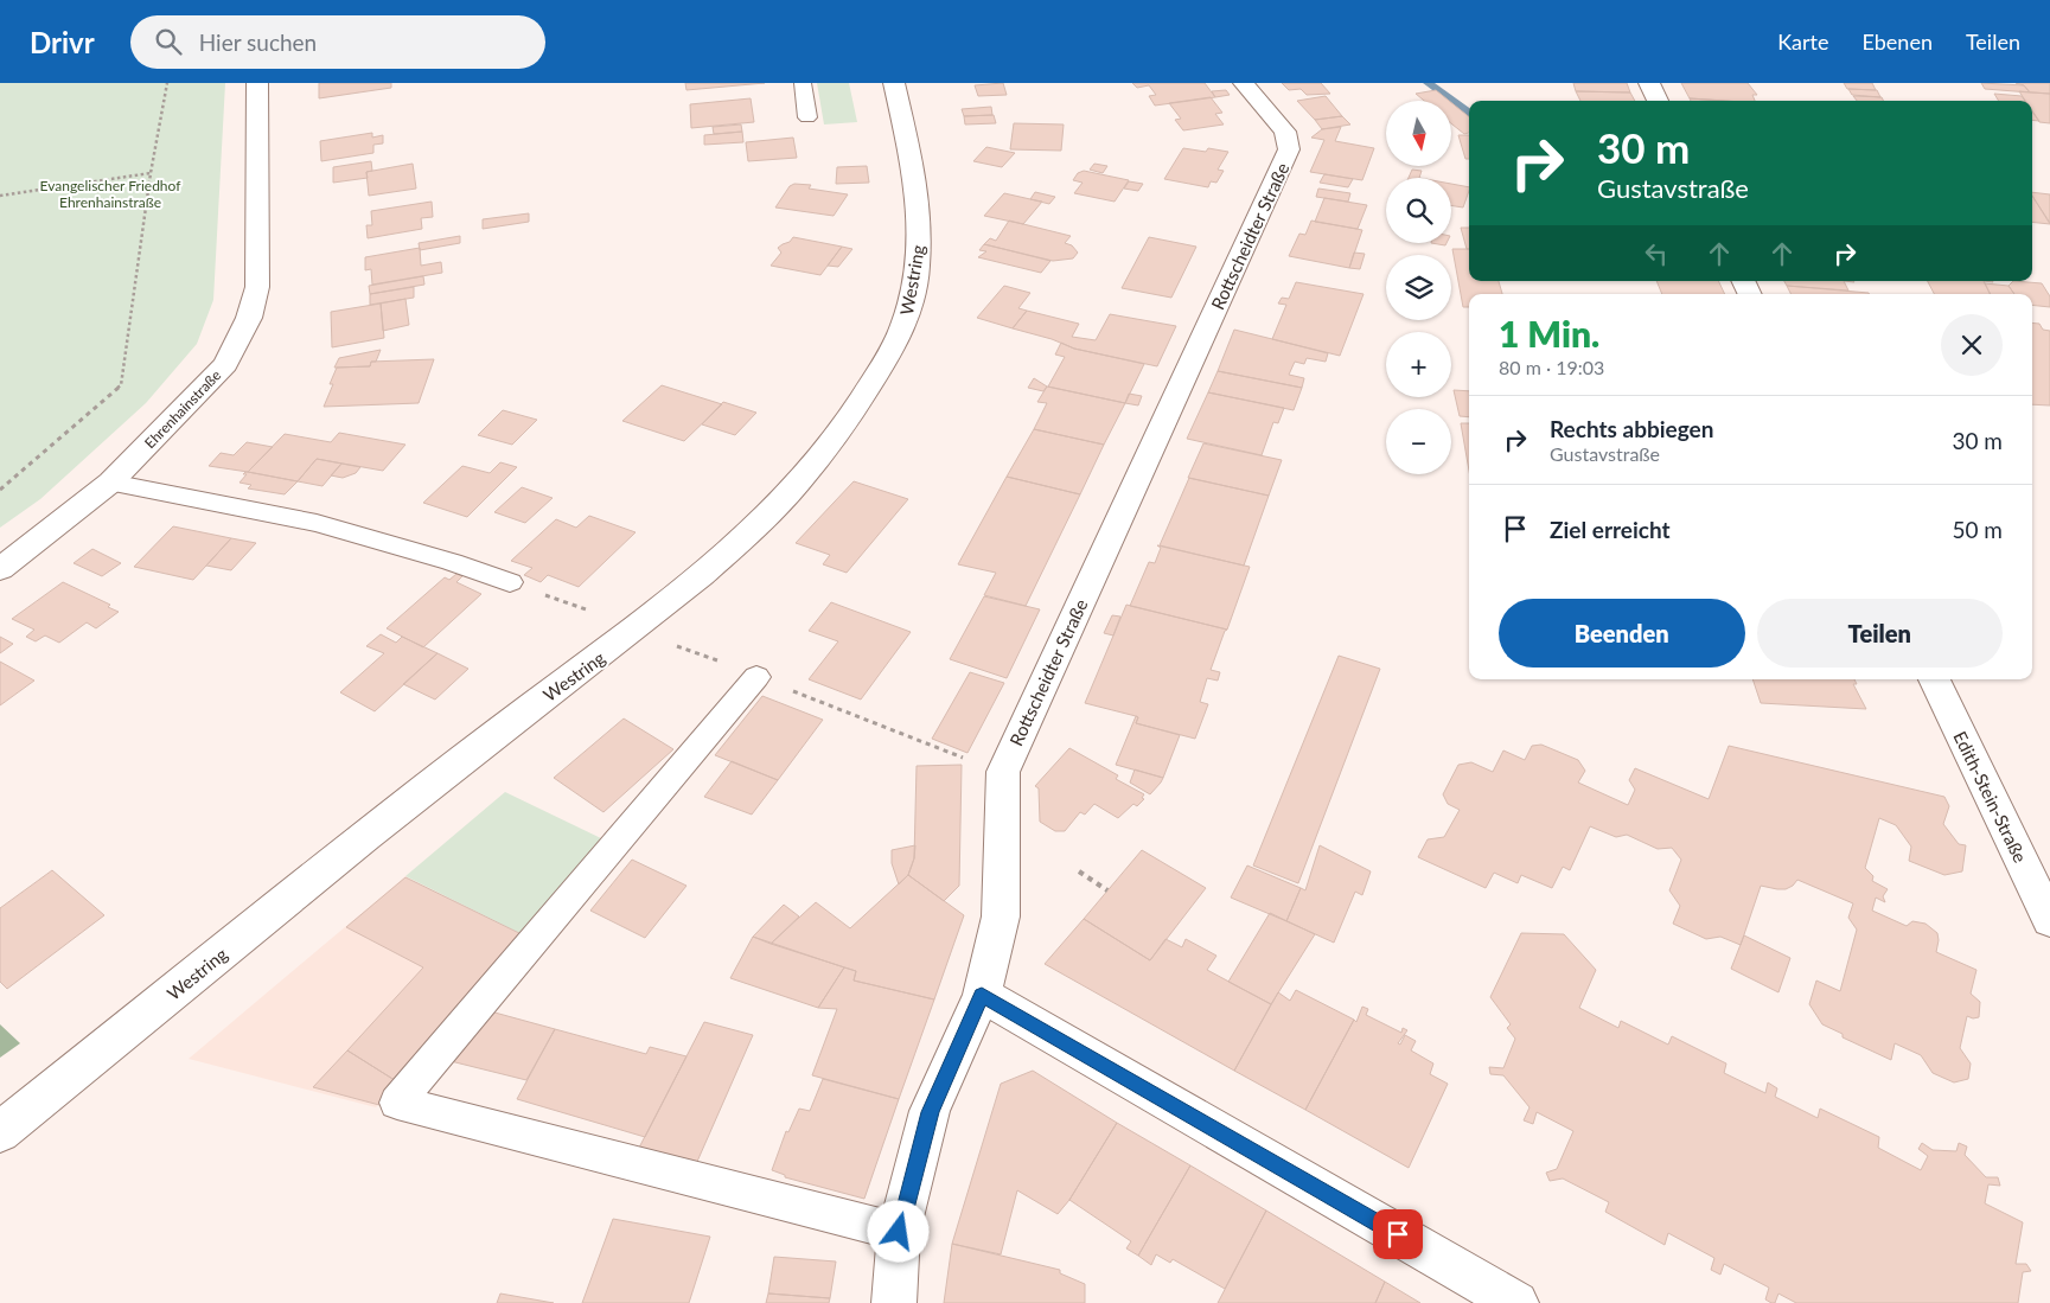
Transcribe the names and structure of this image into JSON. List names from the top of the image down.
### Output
{
  "streets": {
    "street": [
      "Rottscheidter Straße",
      "Westring",
      "Ehrenhainstraße",
      "Edith-Stein-Straße"
    ]
  },
  "parks": ["Evangelischer Friedhof Ehrenhainstraße"],
  "north": "bottom",
  "page": {
    "header": "Drivr",
    "search": "Hier suchen",
    "nav": ["Karte", "Ebenen", "Teilen"],
    "map_buttons": ["+", "−"],
    "turn": ["30 m", "Gustavstraße"],
    "heading": ["1 Min.", "80 m · 19:03"],
    "list": [
      {
        "name": "Rechts abbiegen",
        "note": "Gustavstraße",
        "value": "30 m"
      },
      {
        "name": "Ziel erreicht",
        "value": "50 m"
      }
    ],
    "buttons": ["Beenden", "Teilen"]
  }
}
